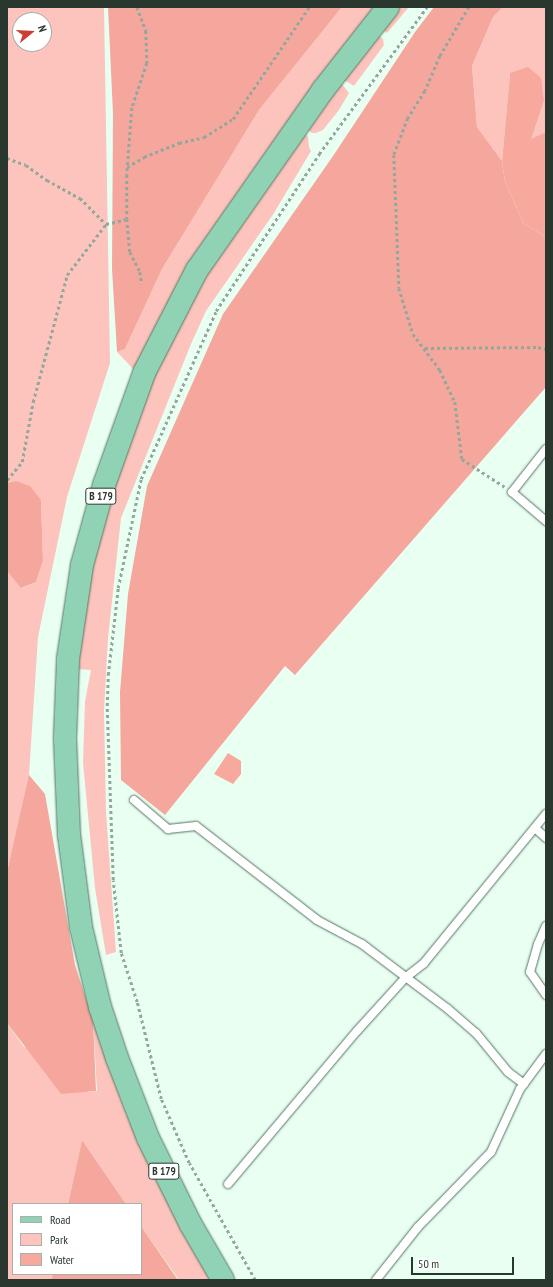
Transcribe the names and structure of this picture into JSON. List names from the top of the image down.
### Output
{
  "streets": {
    "main road": ["B 179"]
  },
  "legend": ["Road", "Park", "Water"],
  "scale_bar": "50 m",
  "north": "right"
}
